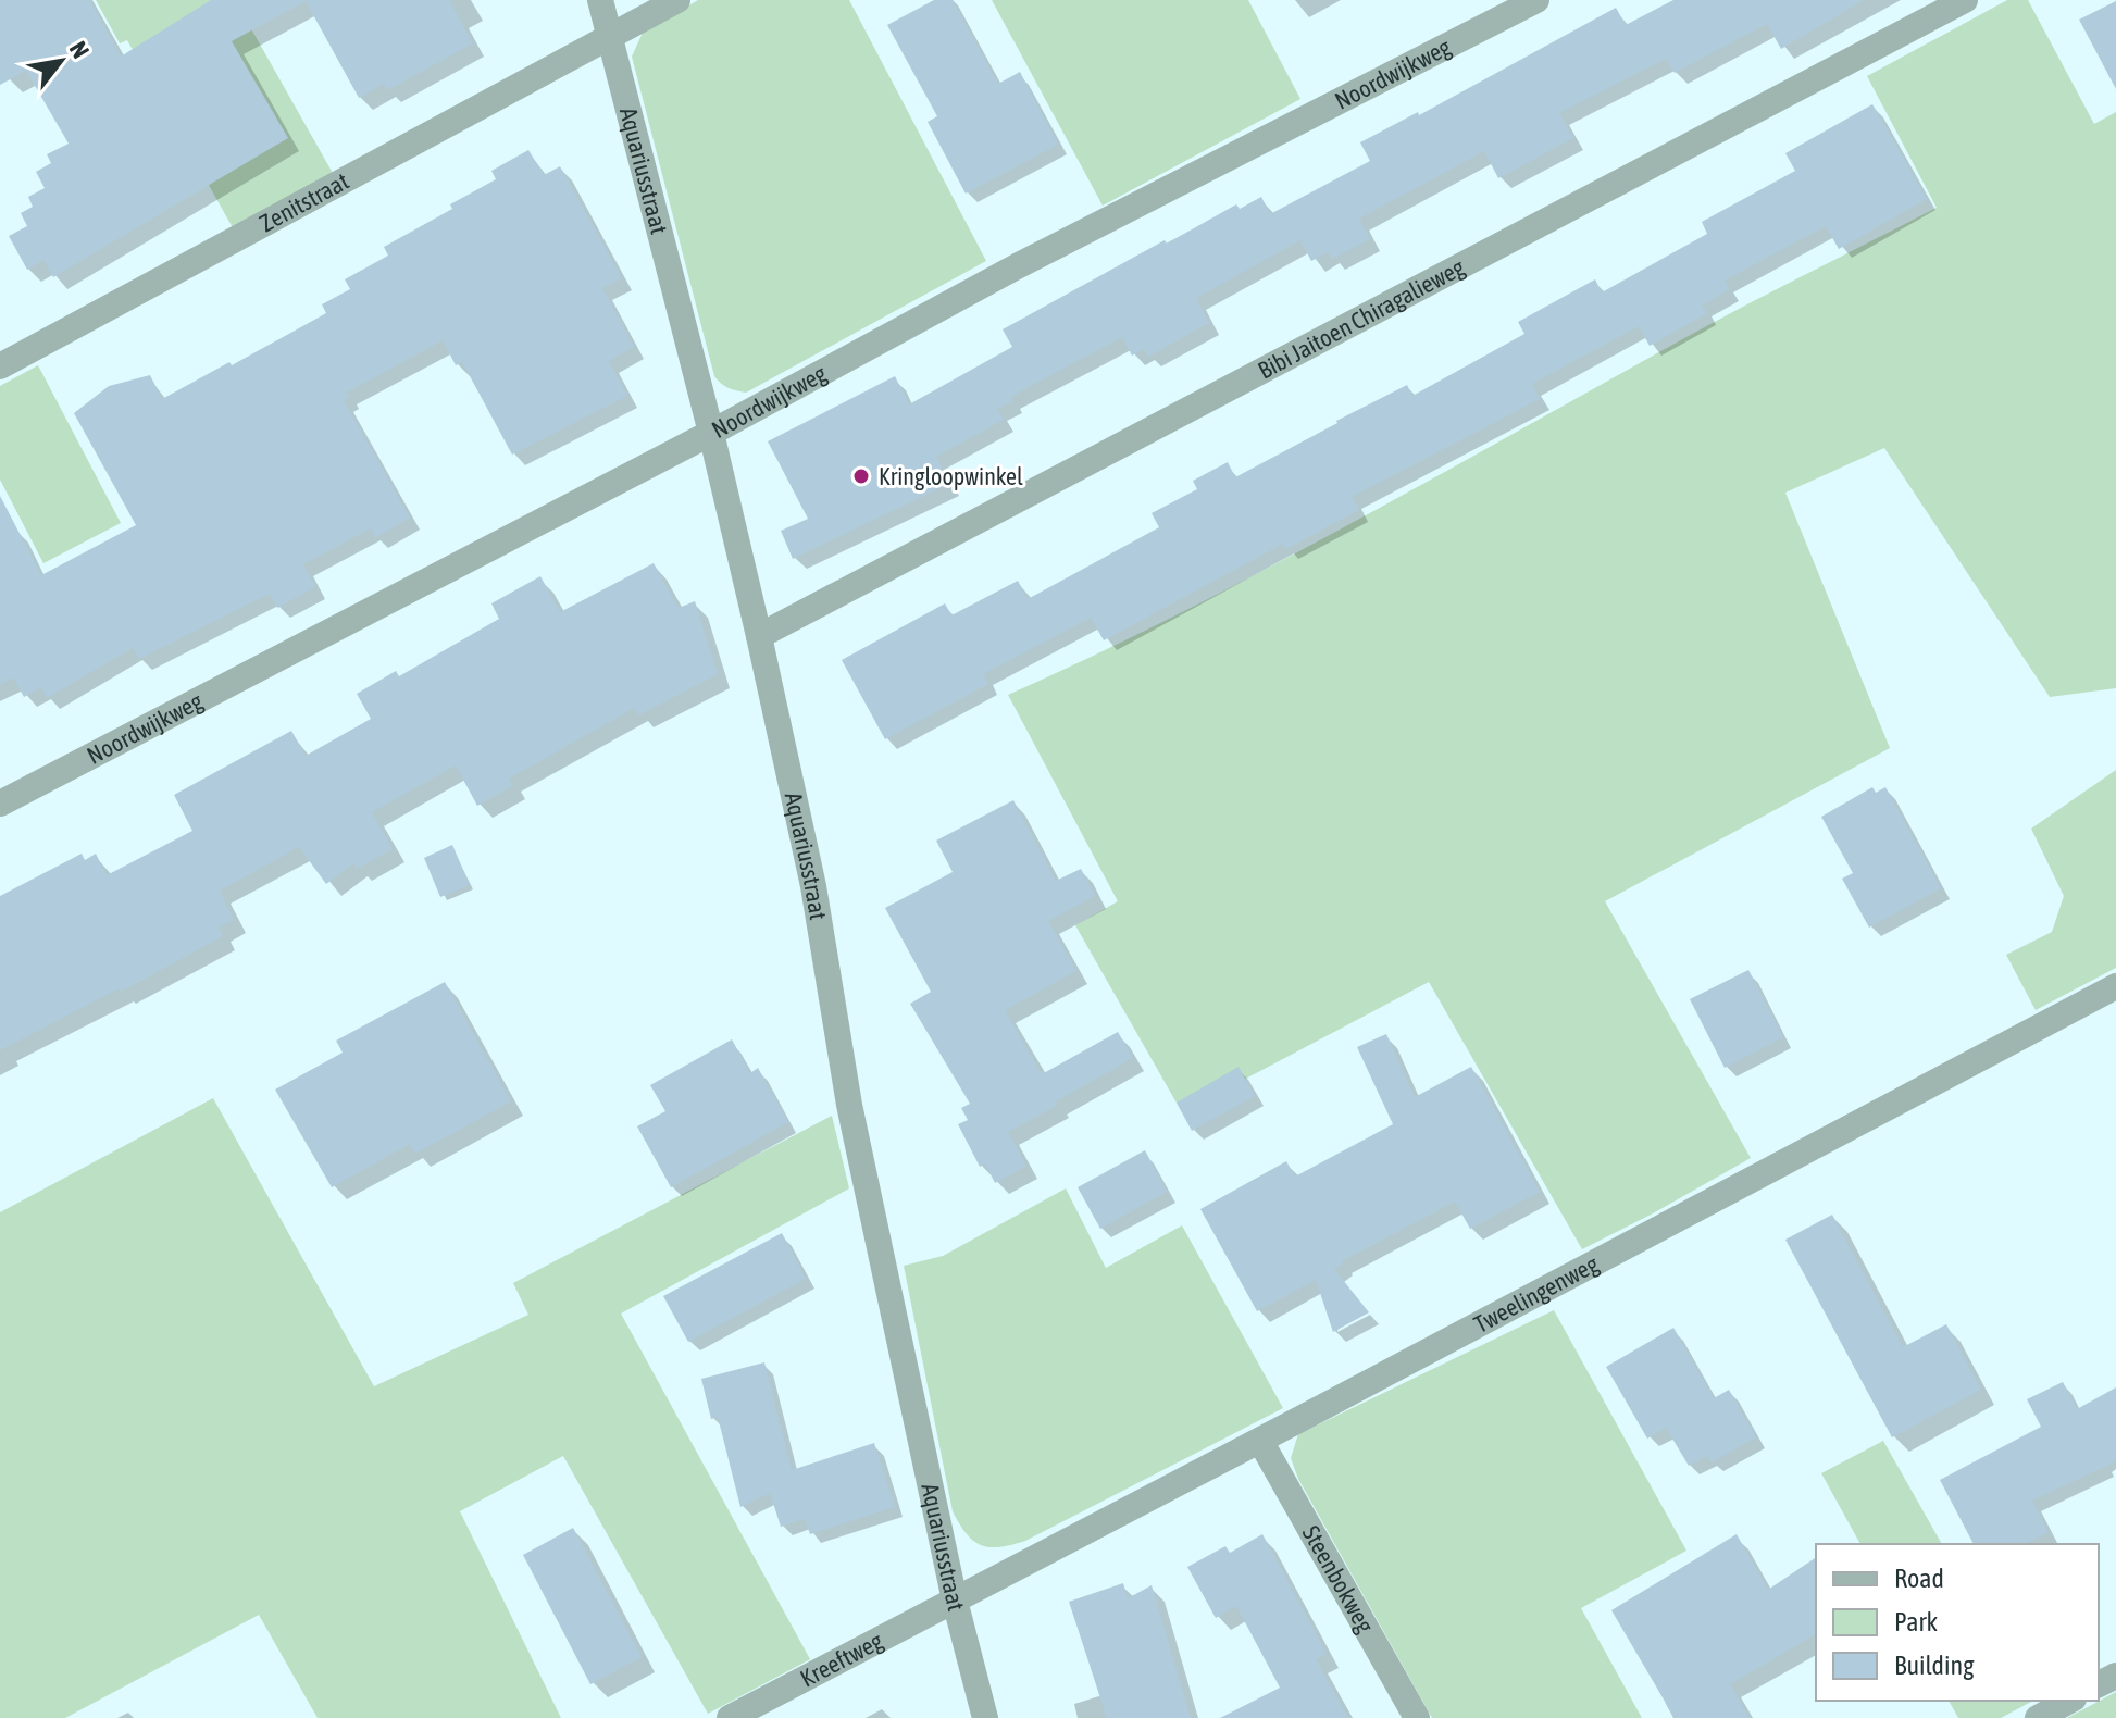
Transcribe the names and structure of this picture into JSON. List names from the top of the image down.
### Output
{
  "streets": {
    "street": [
      "Noordwijkweg",
      "Aquariusstraat",
      "Zenitstraat",
      "Bibi Jaitoen Chiragalieweg",
      "Tweelingenweg",
      "Steenbokweg",
      "Kreeftweg"
    ]
  },
  "crossings": [
    ["Noordwijkweg", "Aquariusstraat"],
    ["Aquariusstraat", "Zenitstraat"],
    ["Aquariusstraat", "Bibi Jaitoen Chiragalieweg"],
    ["Aquariusstraat", "Tweelingenweg"],
    ["Aquariusstraat", "Kreeftweg"],
    ["Tweelingenweg", "Steenbokweg"],
    ["Tweelingenweg", "Kreeftweg"]
  ],
  "places": ["Kringloopwinkel"],
  "legend": ["Road", "Park", "Building"],
  "north": "top right"
}
